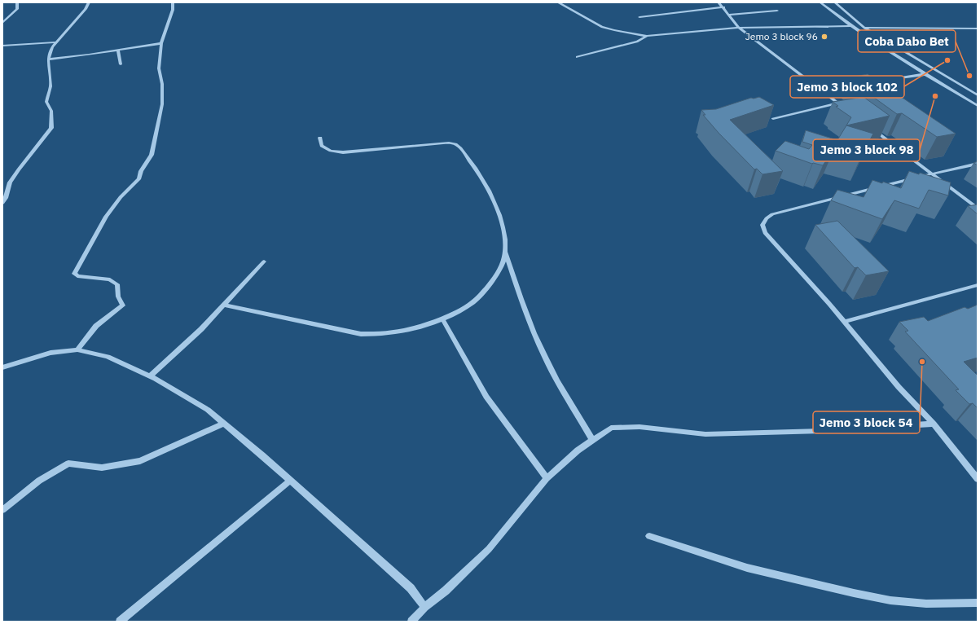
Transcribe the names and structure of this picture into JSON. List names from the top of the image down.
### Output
{
  "places": [
    "Jemo 3 block 96",
    "Jemo 3 block 102",
    "Coba Dabo Bet",
    "Jemo 3 block 98",
    "Jemo 3 block 54"
  ]
}
